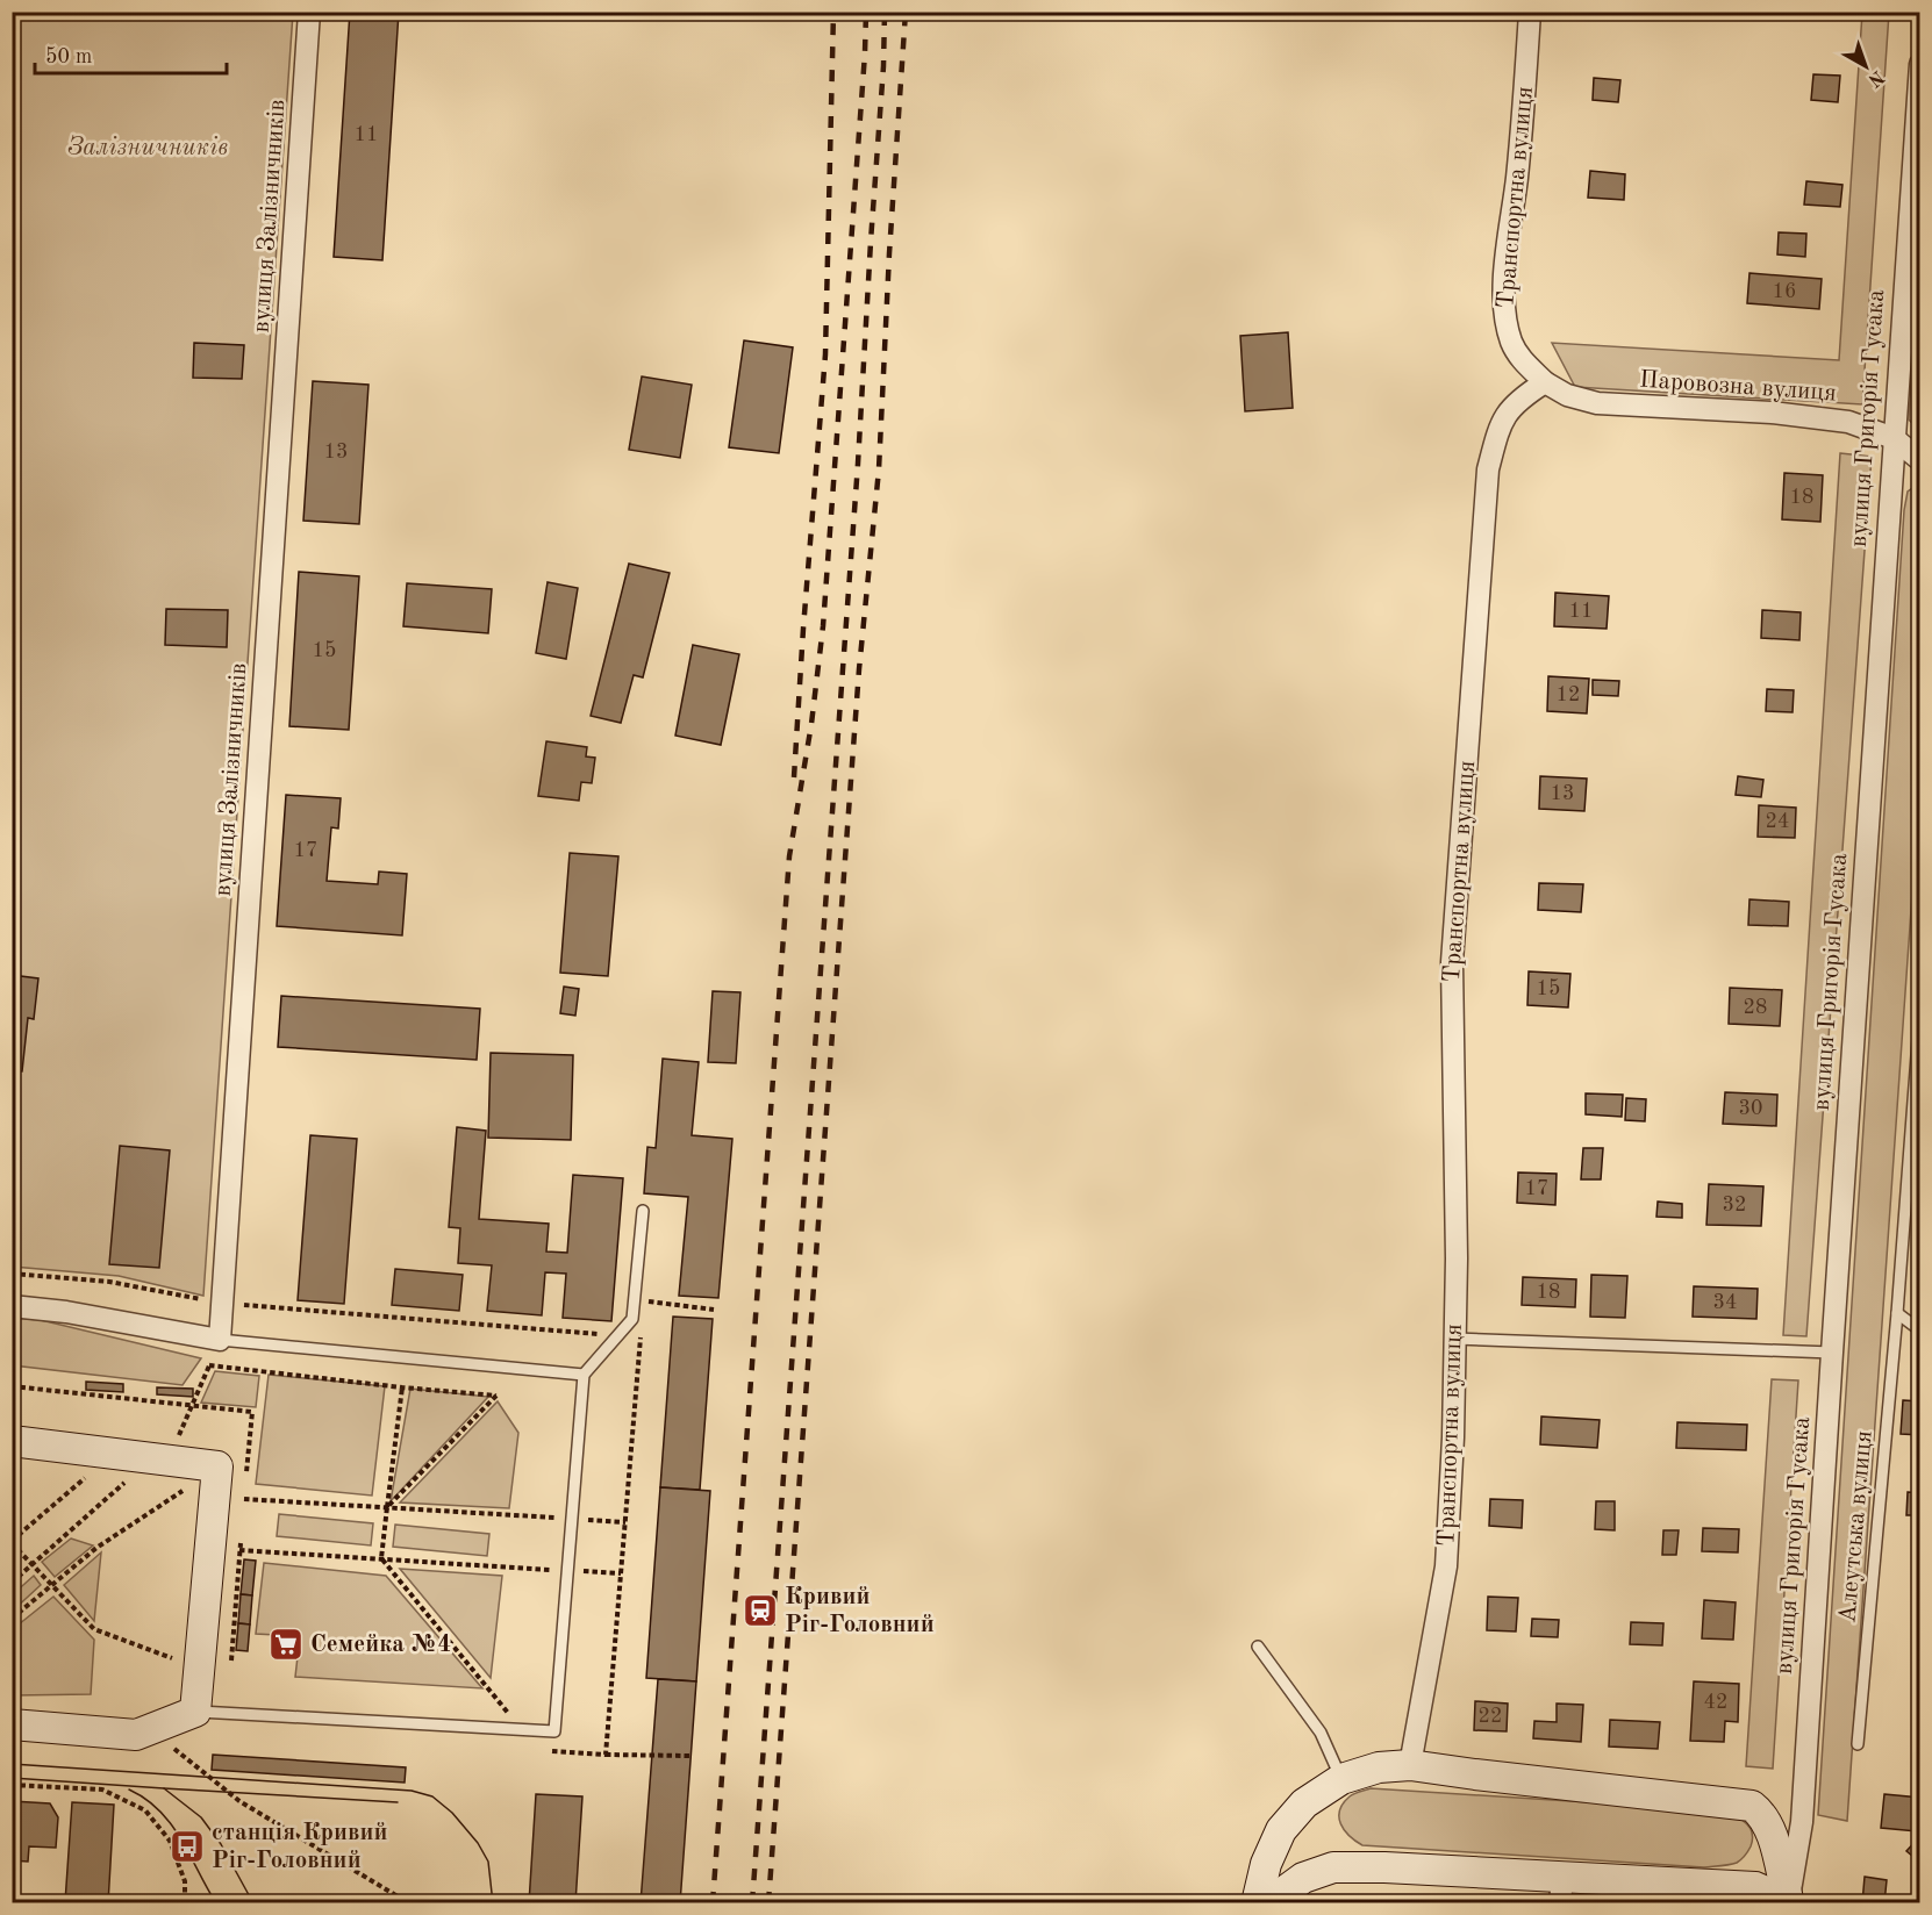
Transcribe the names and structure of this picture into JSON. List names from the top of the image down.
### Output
{
  "streets": {
    "street": [
      "Транспортна вулиця",
      "вулиця Залізничників",
      "Паровозна вулиця",
      "вулиця Григорія Гусака"
    ],
    "lane": ["Алеутська вулиця"]
  },
  "crossings": [
    ["Транспортна вулиця", "Паровозна вулиця"],
    ["Паровозна вулиця", "вулиця Григорія Гусака"]
  ],
  "parks": ["Залізничників"],
  "places": {
    "station": ["Кривий Ріг-Головний"],
    "supermarket": ["Семейка №4"],
    "bus stop": ["станція Кривий Ріг-Головний"]
  },
  "house_numbers": [
    "11",
    "16",
    "13",
    "18",
    "11",
    "15",
    "12",
    "13",
    "24",
    "17",
    "15",
    "28",
    "30",
    "17",
    "32",
    "18",
    "34",
    "42",
    "22"
  ],
  "scale_bar": "50 m",
  "north": "bottom right"
}
